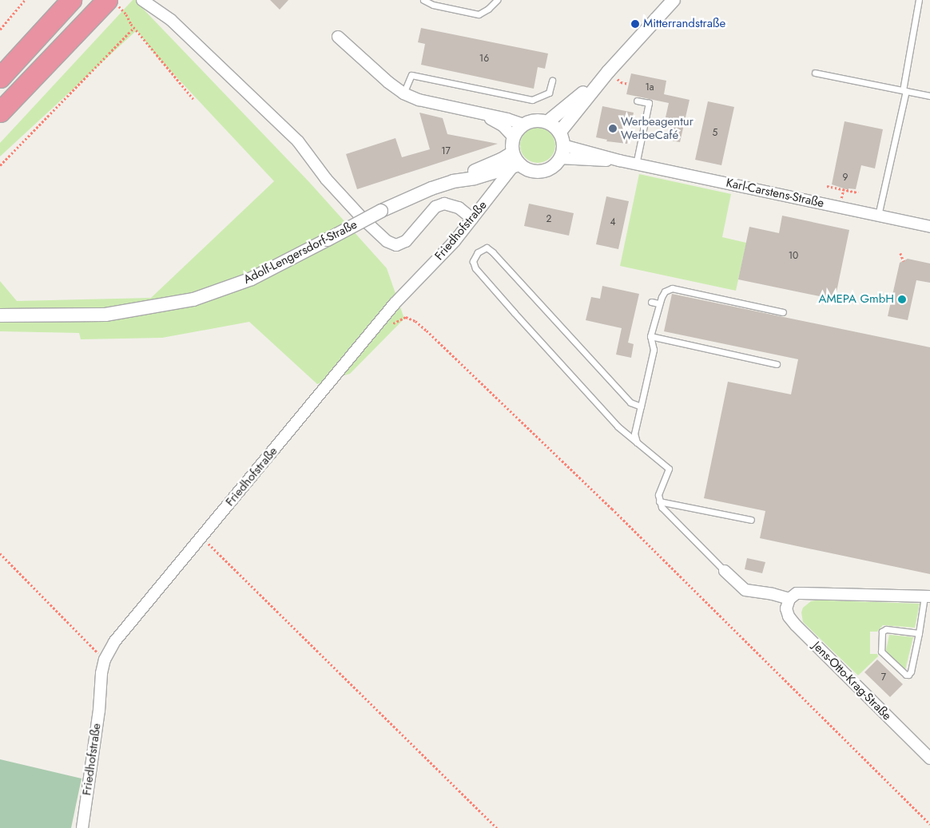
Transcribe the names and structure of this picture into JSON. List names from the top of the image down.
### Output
{
  "streets": {
    "street": [
      "Karl-Carstens-Straße",
      "Friedhofstraße",
      "Adolf-Lengersdorf-Straße",
      "Jens-Otto-Krag-Straße"
    ]
  },
  "crossings": [
    ["Karl-Carstens-Straße", "Friedhofstraße"],
    ["Karl-Carstens-Straße", "Adolf-Lengersdorf-Straße"],
    ["Friedhofstraße", "Adolf-Lengersdorf-Straße"]
  ],
  "places": ["Mitterrandstraße", "Werbeagentur WerbeCafé", "AMEPA GmbH"],
  "house_numbers": [
    "16",
    "1a",
    "5",
    "17",
    "9",
    "2",
    "4",
    "10",
    "7"
  ]
}
